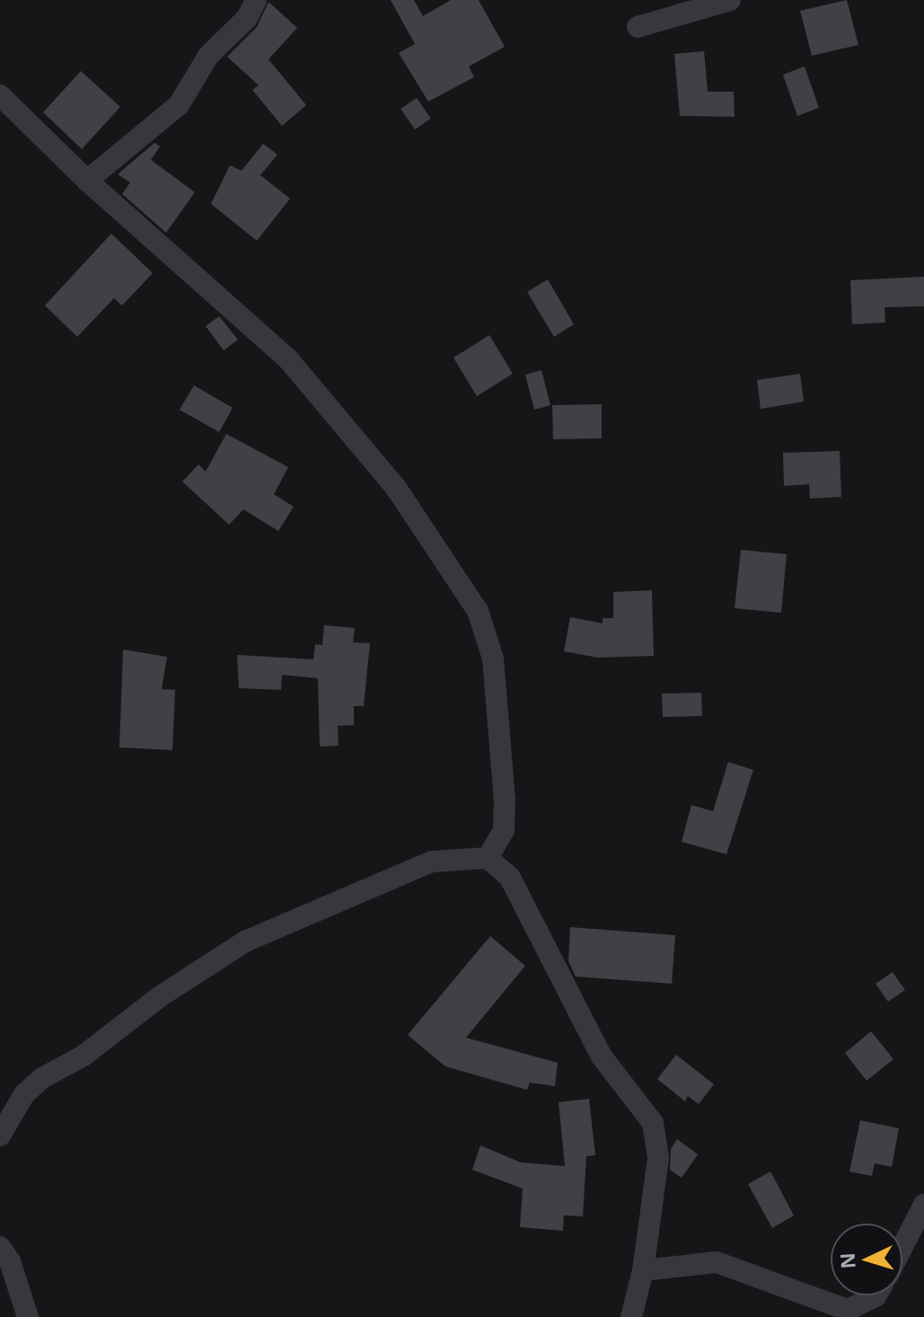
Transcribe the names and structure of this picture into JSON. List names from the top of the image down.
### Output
{
  "north": "left"
}
